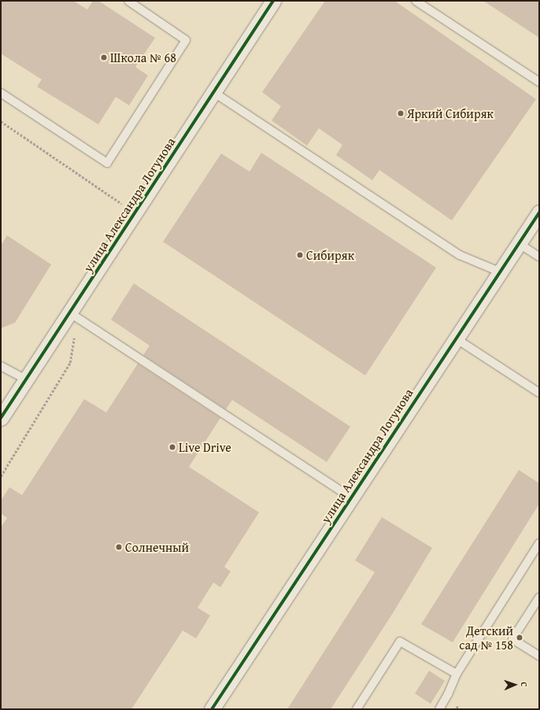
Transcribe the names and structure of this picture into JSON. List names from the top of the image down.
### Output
{
  "streets": {
    "street": ["улица Александра Логунова"]
  },
  "places": [
    "Школа № 68",
    "Яркий Сибиряк",
    "Сибиряк",
    "Live Drive",
    "Солнечный",
    "Детский сад № 158"
  ],
  "north": "right"
}
